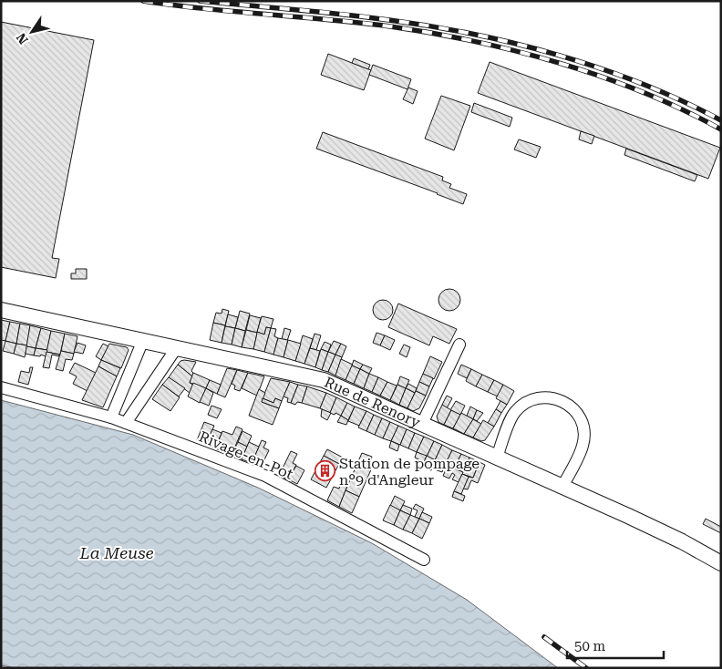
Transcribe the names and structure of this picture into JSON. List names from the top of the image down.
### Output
{
  "streets": {
    "street": ["Rue de Renory", "Rivage-en-Pot"]
  },
  "water": ["La Meuse"],
  "places": {
    "building": ["Station de pompage n°9 d'Angleur"]
  },
  "scale_bar": "50 m",
  "north": "bottom left"
}
